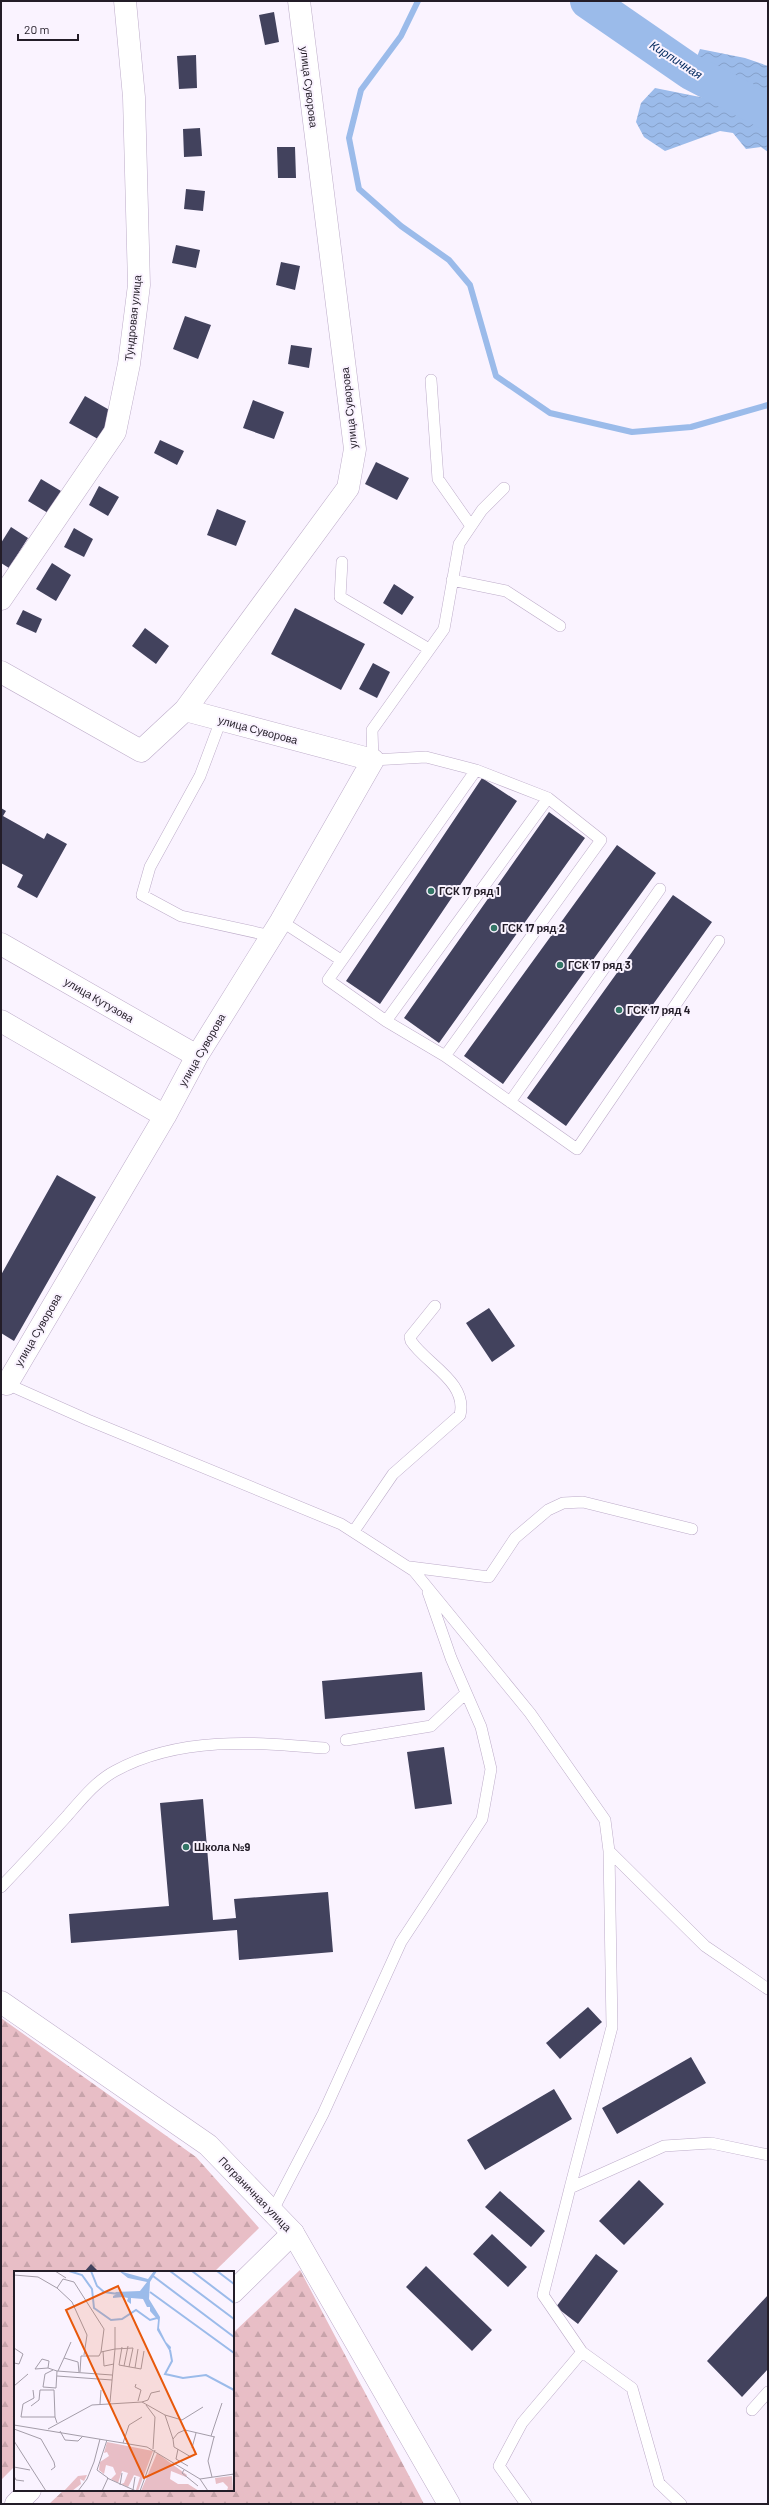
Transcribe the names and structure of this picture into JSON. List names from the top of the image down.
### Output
{
  "streets": {
    "street": [
      "улица Суворова",
      "Тундровая улица",
      "улица Кутузова",
      "Пограничная улица"
    ]
  },
  "crossings": [
    ["улица Суворова", "улица Кутузова"]
  ],
  "water": ["Кирпичная"],
  "places": [
    "ГСК 17 ряд 1",
    "ГСК 17 ряд 2",
    "ГСК 17 ряд 3",
    "ГСК 17 ряд 4",
    "Школа №9"
  ],
  "scale_bar": "20 m"
}
